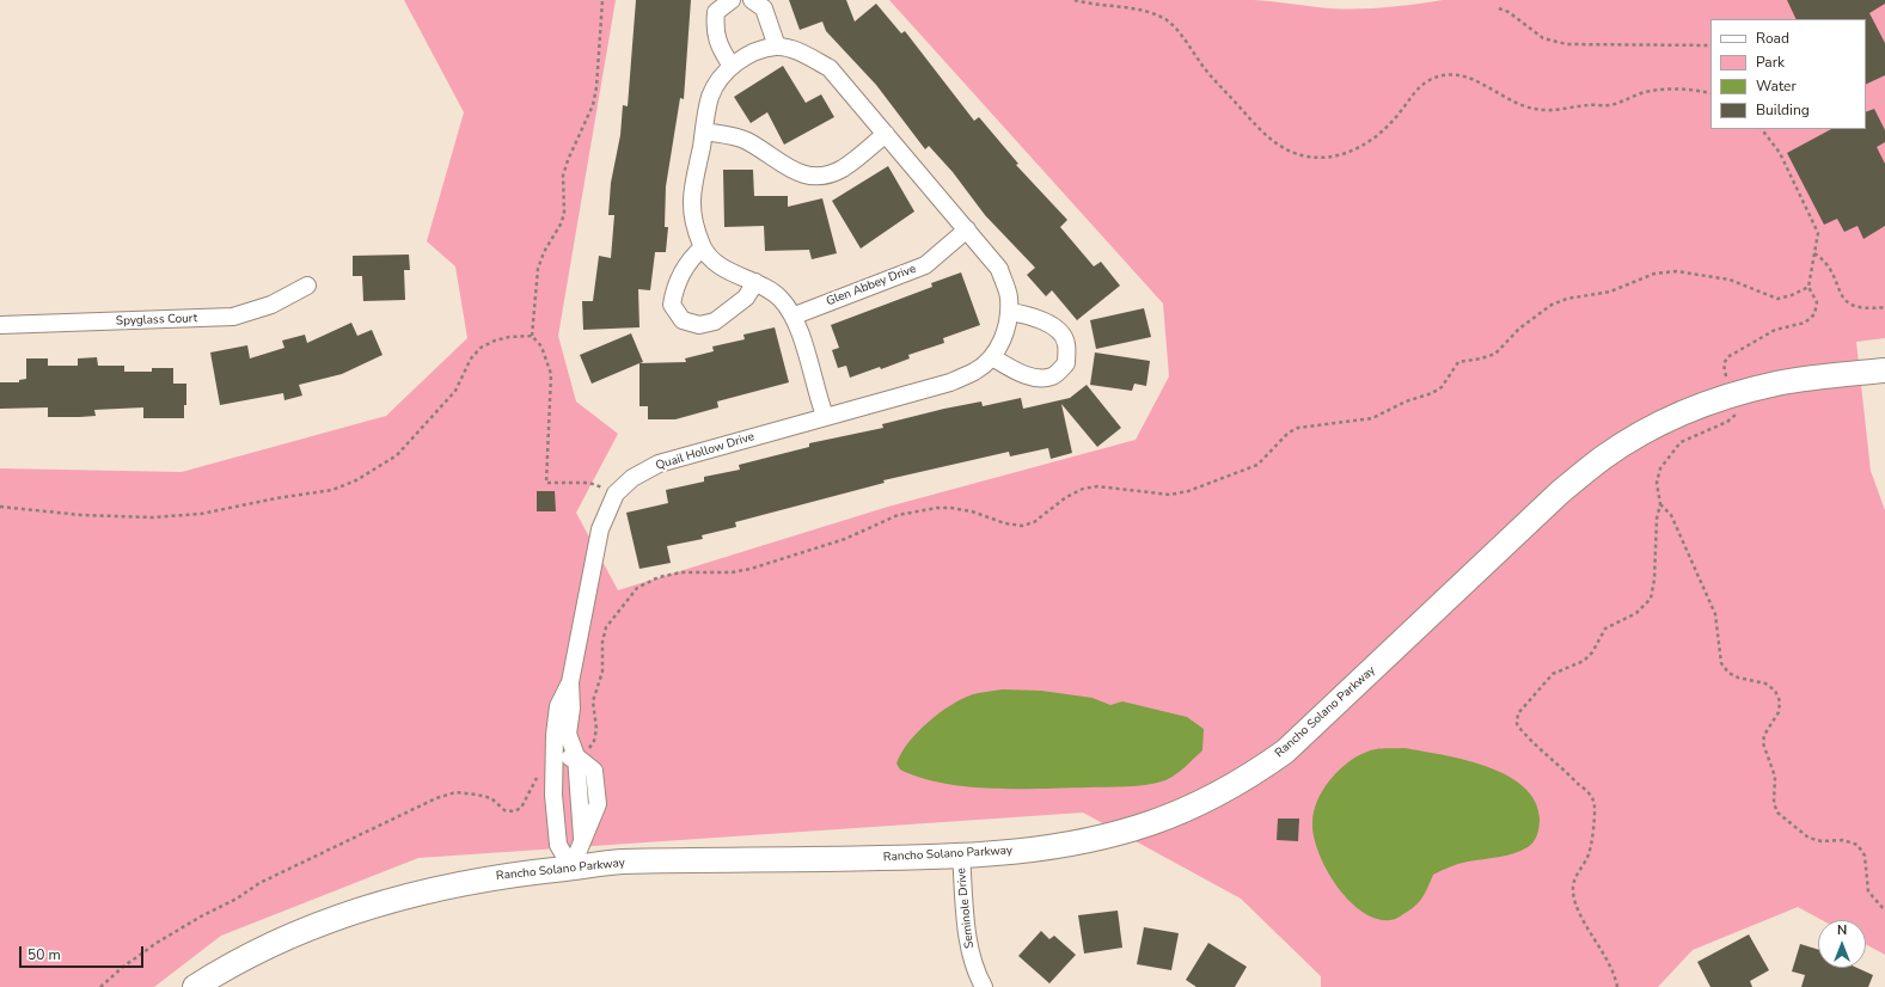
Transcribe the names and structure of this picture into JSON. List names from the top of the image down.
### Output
{
  "streets": {
    "street": [
      "Glen Abbey Drive",
      "Spyglass Court",
      "Quail Hollow Drive",
      "Rancho Solano Parkway",
      "Seminole Drive"
    ]
  },
  "crossings": [
    ["Glen Abbey Drive", "Quail Hollow Drive"],
    ["Quail Hollow Drive", "Rancho Solano Parkway"],
    ["Rancho Solano Parkway", "Seminole Drive"]
  ],
  "legend": [
    "Road",
    "Park",
    "Water",
    "Building"
  ],
  "scale_bar": "50 m",
  "north": "top"
}
